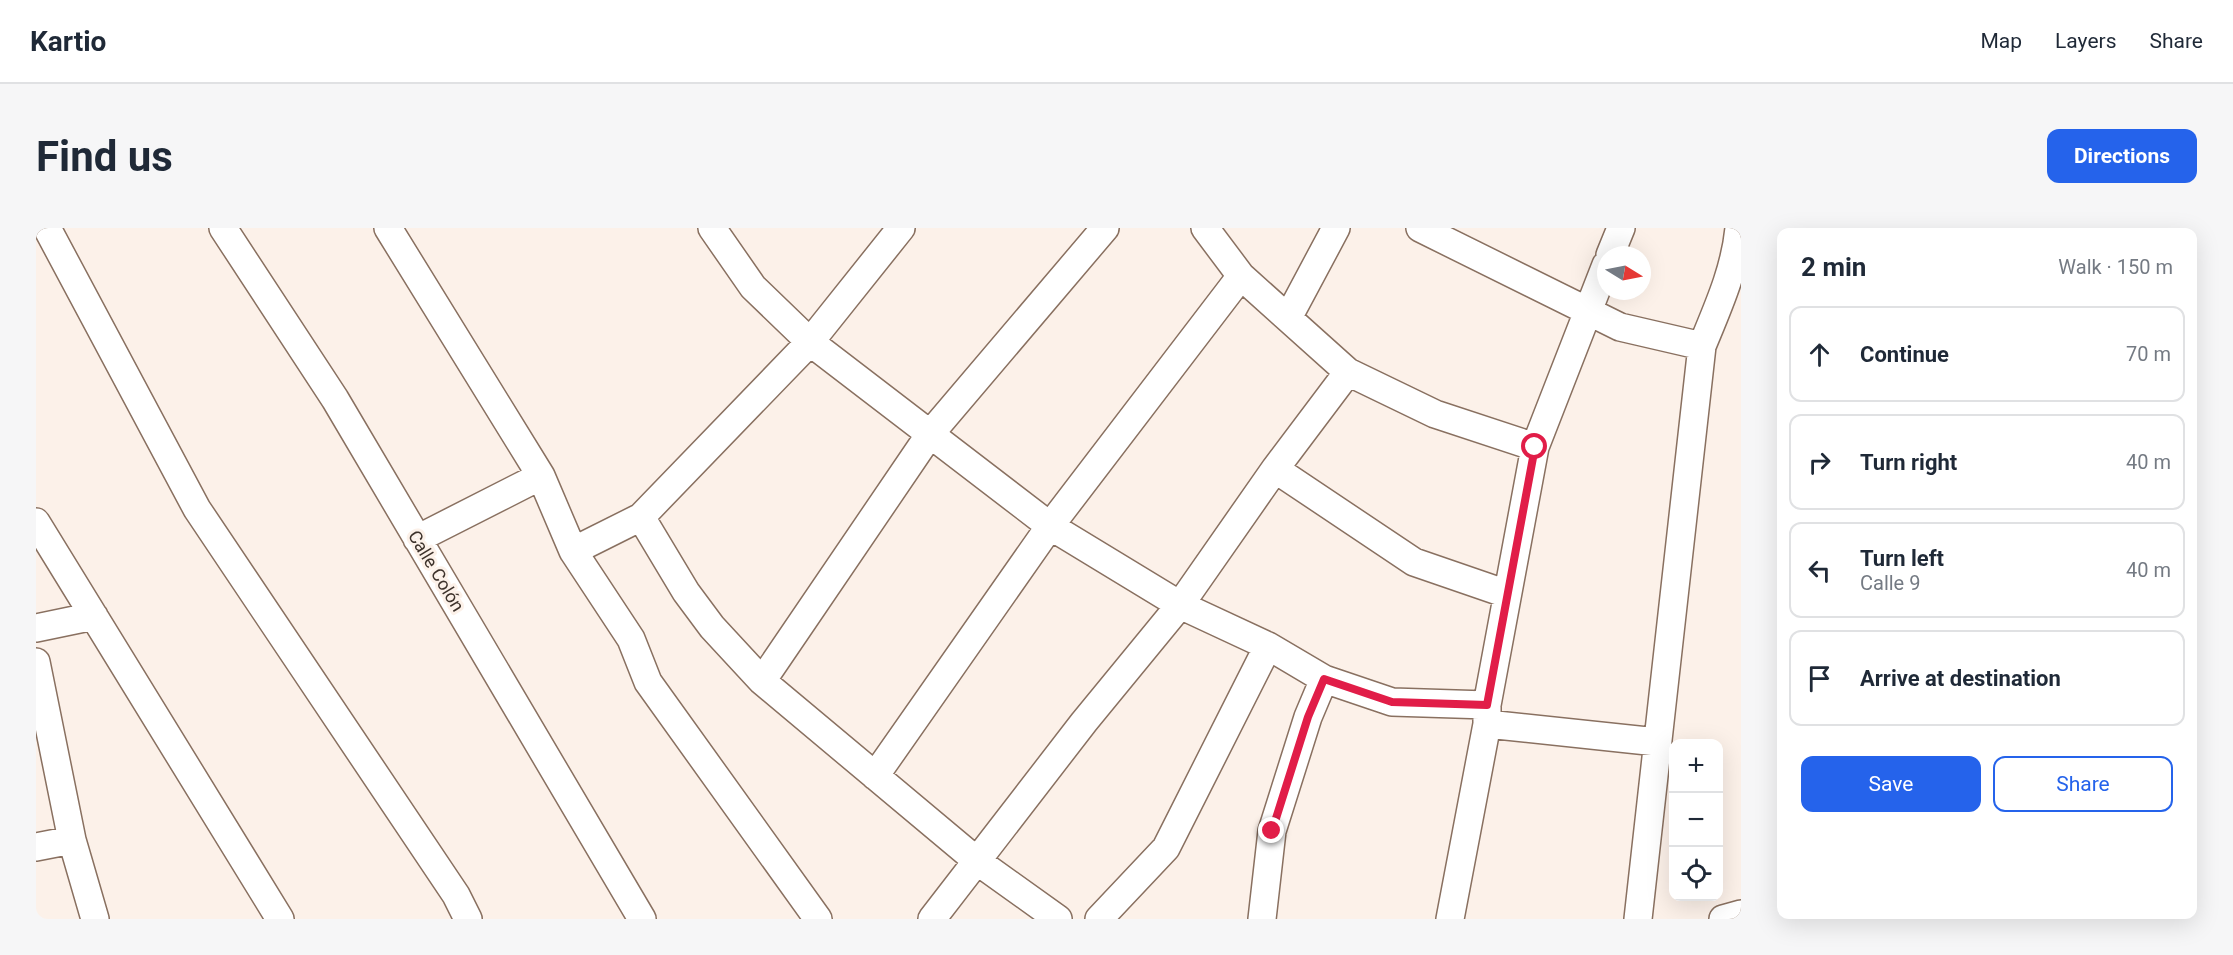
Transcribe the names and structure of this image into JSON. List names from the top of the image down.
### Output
{
  "streets": {
    "street": ["Calle Colón"]
  },
  "north": "right",
  "page": {
    "header": "Kartio",
    "nav": ["Map", "Layers", "Share"],
    "buttons": [
      "Directions",
      ["Save", "Share"]
    ],
    "title": "Find us",
    "heading": ["2 min", "Walk · 150 m"],
    "list": [
      ["Continue", "70 m"],
      ["Turn right", "40 m"],
      ["Turn left", "Calle 9", "40 m"],
      "Arrive at destination"
    ],
    "map_buttons": ["+", "−"]
  }
}
